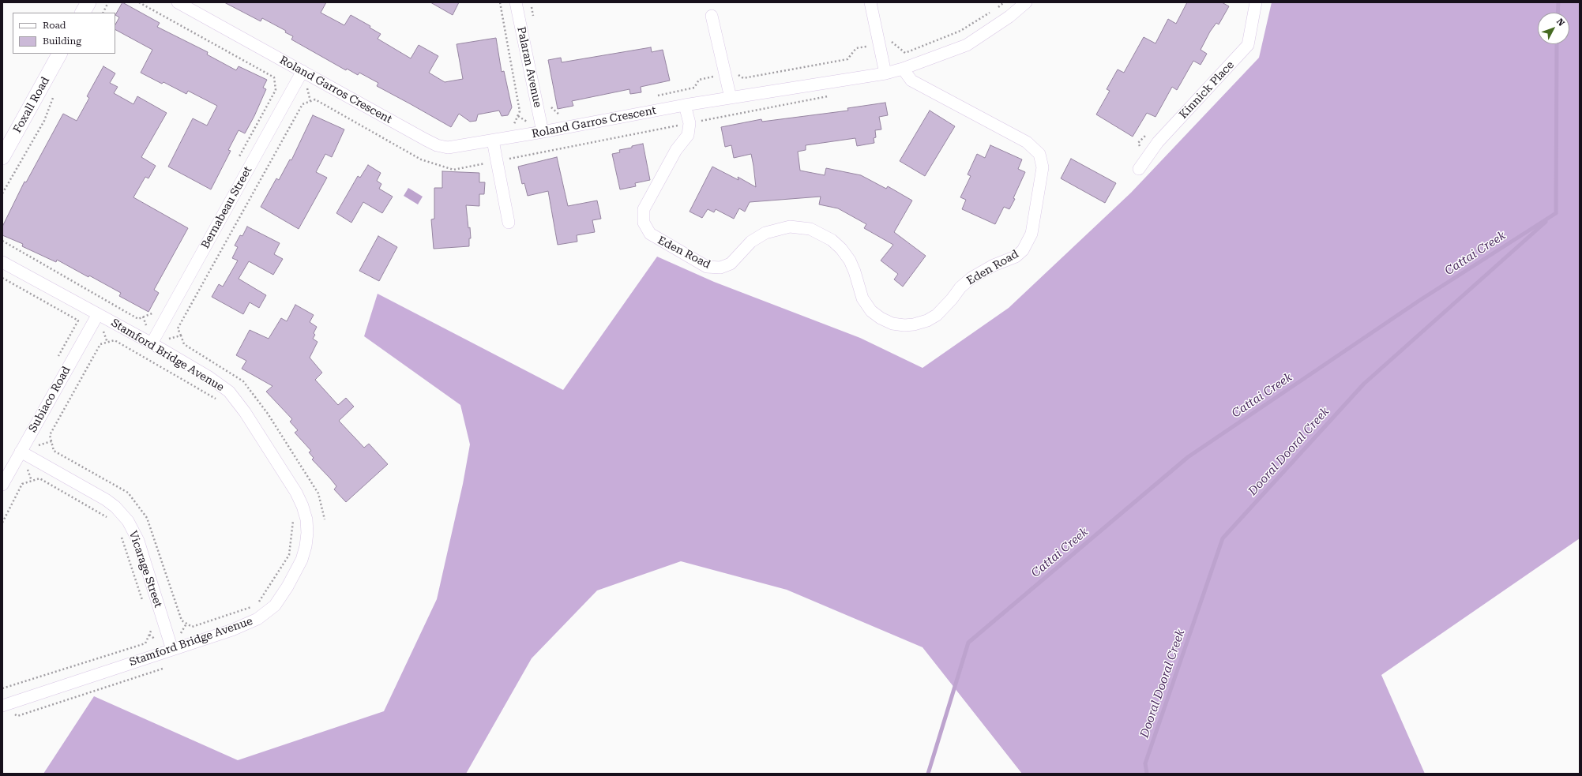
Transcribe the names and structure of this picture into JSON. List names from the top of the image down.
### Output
{
  "streets": {
    "street": [
      "Palaran Avenue",
      "Roland Garros Crescent",
      "Kinnick Place",
      "Foxall Road",
      "Bernabeau Street",
      "Eden Road",
      "Stamford Bridge Avenue",
      "Subiaco Road",
      "Vicarage Street"
    ]
  },
  "crossings": [
    ["Palaran Avenue", "Roland Garros Crescent"],
    ["Roland Garros Crescent", "Bernabeau Street"],
    ["Roland Garros Crescent", "Eden Road"],
    ["Bernabeau Street", "Stamford Bridge Avenue"],
    ["Stamford Bridge Avenue", "Subiaco Road"],
    ["Stamford Bridge Avenue", "Vicarage Street"],
    ["Subiaco Road", "Vicarage Street"]
  ],
  "water": ["Cattai Creek", "Dooral Dooral Creek"],
  "legend": ["Road", "Building"],
  "north": "top right"
}
